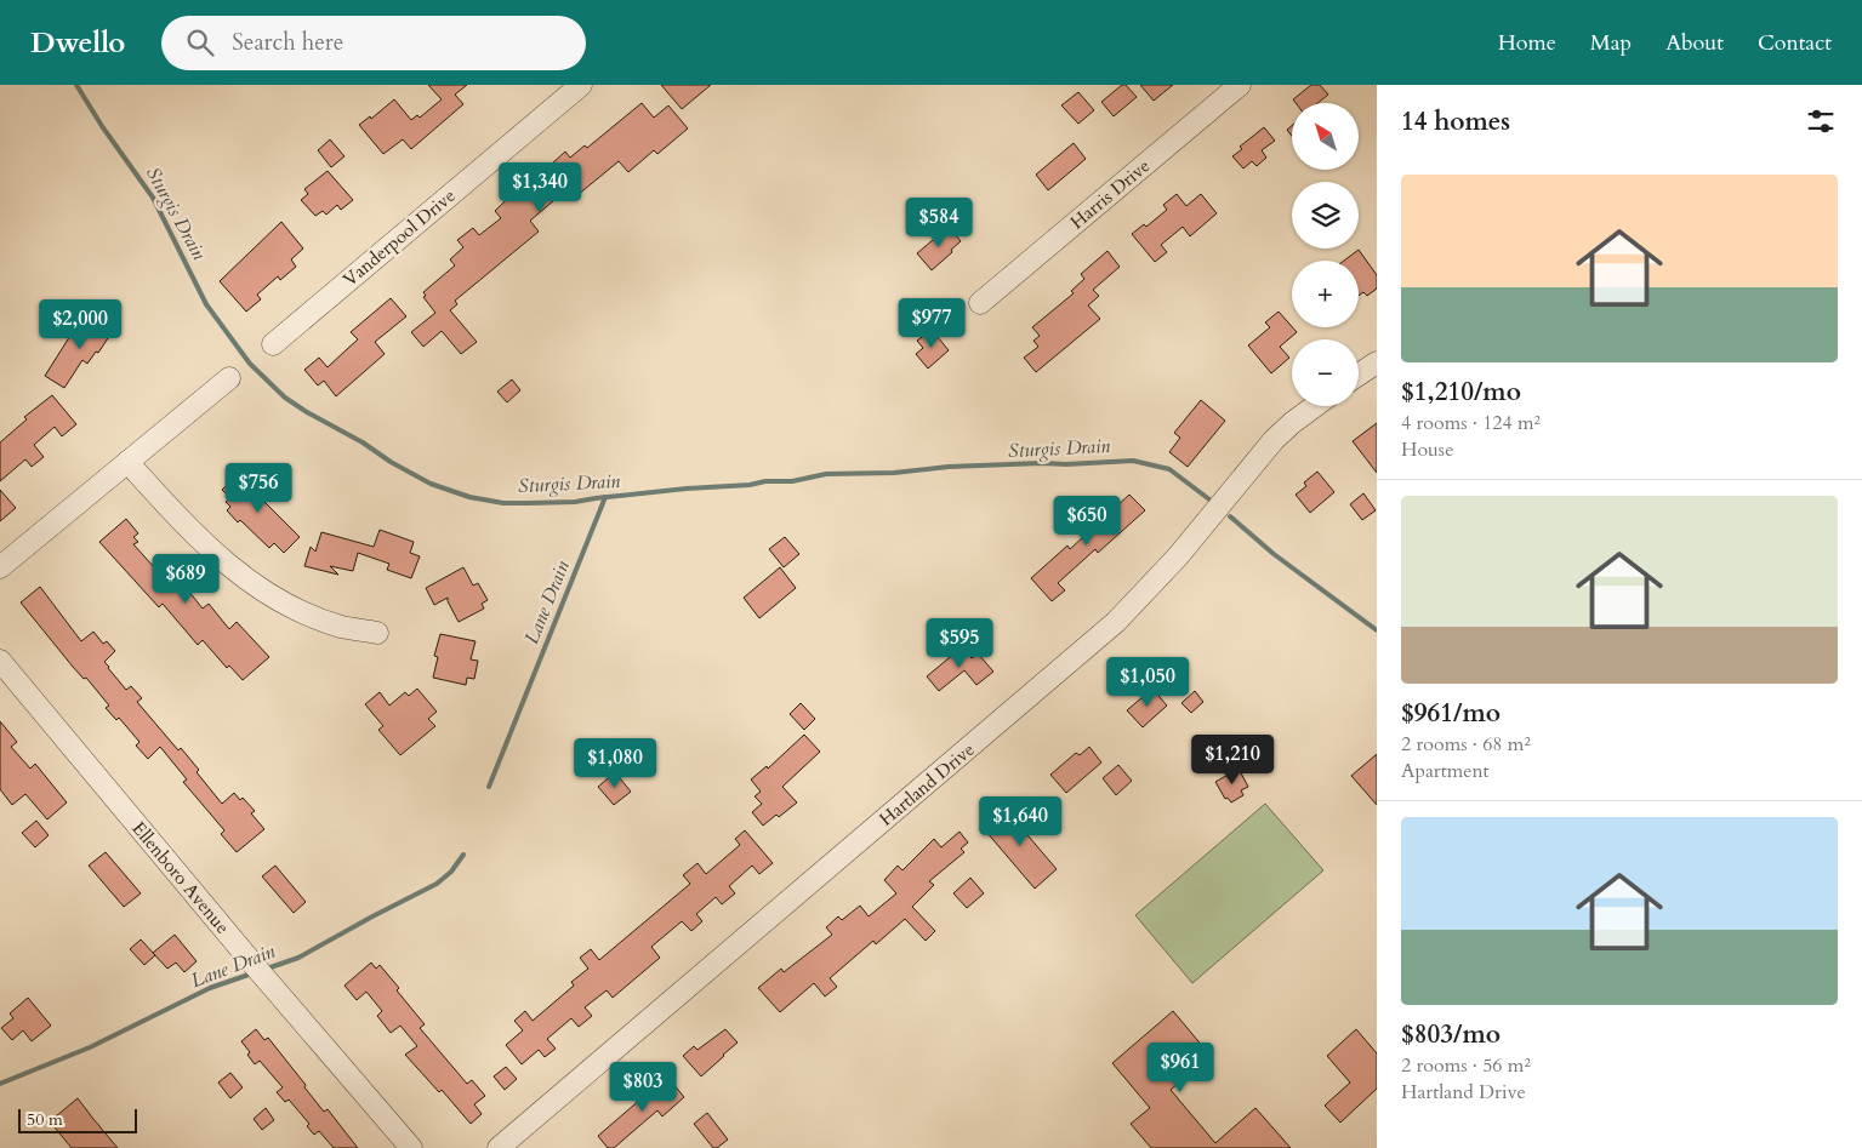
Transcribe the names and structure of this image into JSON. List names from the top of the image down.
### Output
{
  "streets": {
    "street": [
      "Harris Drive",
      "Vanderpool Drive",
      "Hartland Drive",
      "Ellenboro Avenue"
    ]
  },
  "water": ["Sturgis Drain", "Lane Drain"],
  "scale_bar": "50 m",
  "north": "top left",
  "page": {
    "header": "Dwello",
    "search": "Search here",
    "nav": [
      "Home",
      "Map",
      "About",
      "Contact"
    ],
    "heading": "14 homes",
    "map_buttons": ["+", "−"],
    "list": [
      {
        "name": "$1,210/mo",
        "note": "4 rooms · 124 m² · House"
      },
      {
        "name": "$961/mo",
        "note": "2 rooms · 68 m² · Apartment"
      },
      {
        "name": "$803/mo",
        "note": "2 rooms · 56 m² · Hartland Drive"
      }
    ],
    "price": [
      "$1,340",
      "$584",
      "$977",
      "$2,000",
      "$756",
      "$650",
      "$689",
      "$595",
      "$1,050",
      "$1,210",
      "$1,080",
      "$1,640",
      "$961",
      "$803"
    ],
    "scale": "50 m"
  }
}
